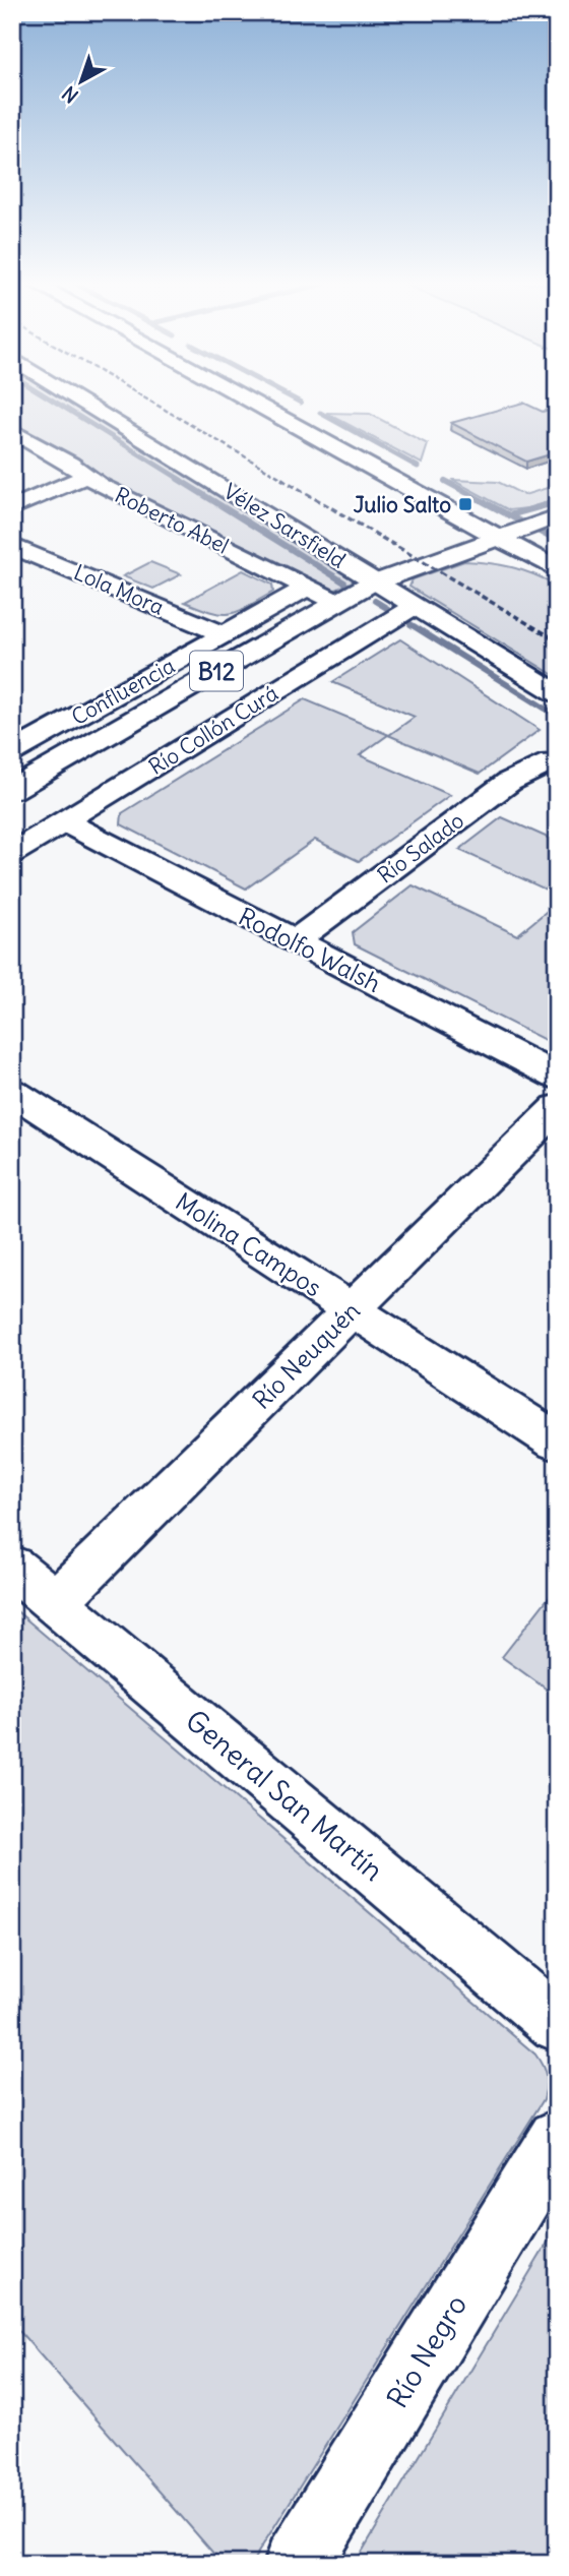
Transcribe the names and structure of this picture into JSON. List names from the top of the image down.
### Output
{
  "streets": {
    "street": [
      "Roberto Abel",
      "Vélez Sarsfield",
      "Lola Mora",
      "B12",
      "Confluencia",
      "Río Collón Curá",
      "Río Salado",
      "Rodolfo Walsh",
      "Molina Campos",
      "Río Neuquén",
      "General San Martín",
      "Río Negro"
    ]
  },
  "crossings": [
    ["Roberto Abel", "B12"],
    ["Roberto Abel", "Confluencia"],
    ["Vélez Sarsfield", "B12"],
    ["Vélez Sarsfield", "Río Collón Curá"],
    ["Lola Mora", "Confluencia"],
    ["Río Collón Curá", "Rodolfo Walsh"],
    ["Río Salado", "Rodolfo Walsh"],
    ["Molina Campos", "Río Neuquén"],
    ["Río Neuquén", "General San Martín"]
  ],
  "places": {
    "transit": ["Julio Salto"]
  },
  "north": "bottom left"
}
